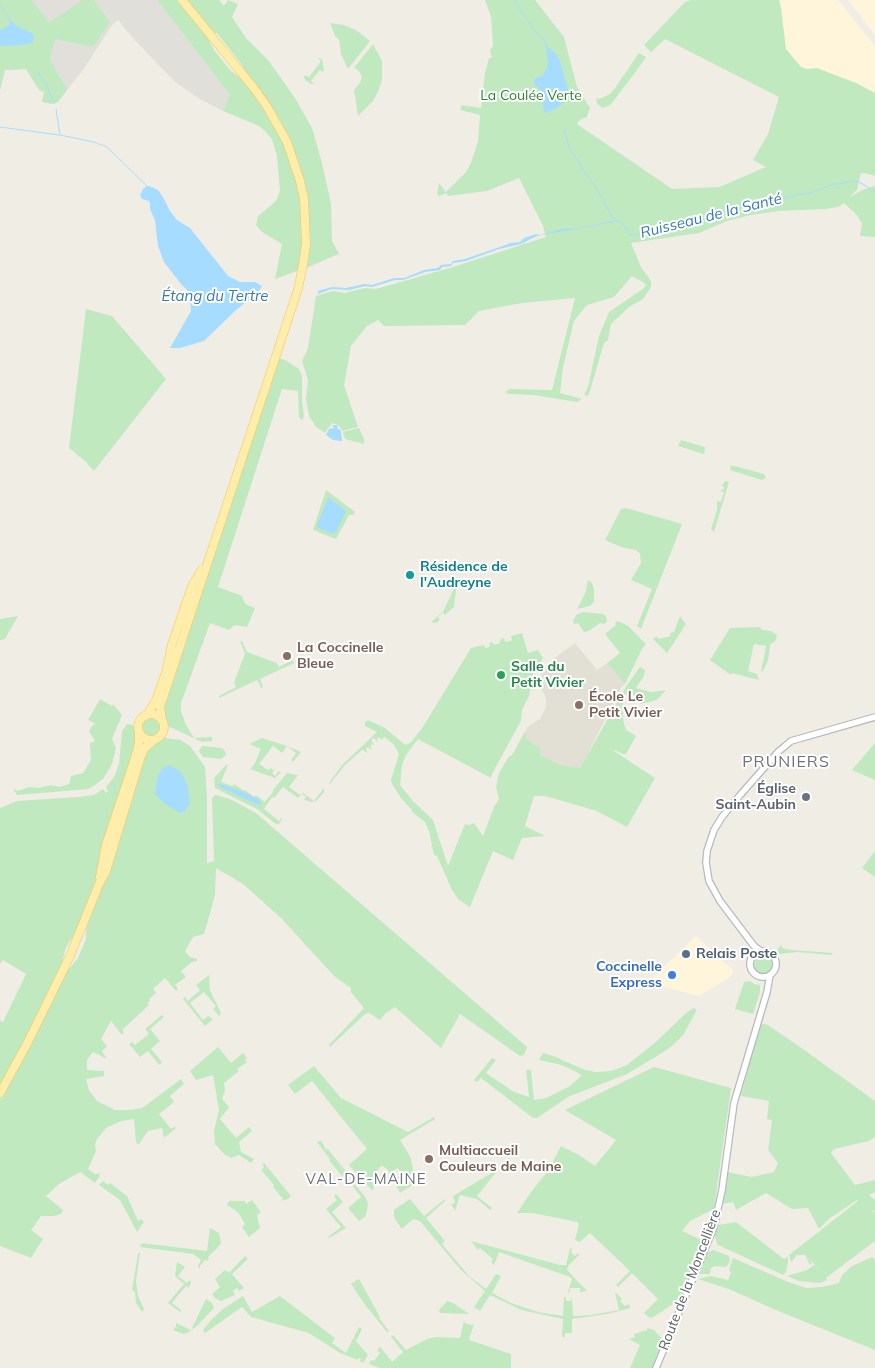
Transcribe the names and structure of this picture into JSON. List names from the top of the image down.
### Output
{
  "streets": {
    "street": ["Route de la Moncellière"]
  },
  "districts": ["PRUNIERS", "VAL-DE-MAINE"],
  "water": ["Ruisseau de la Santé", "Étang du Tertre"],
  "parks": ["La Coulée Verte"],
  "places": [
    "Résidence de l'Audreyne",
    "La Coccinelle Bleue",
    "Salle du Petit Vivier",
    "École Le Petit Vivier",
    "Église Saint-Aubin",
    "Relais Poste",
    "Coccinelle Express",
    "Multiaccueil Couleurs de Maine"
  ]
}
